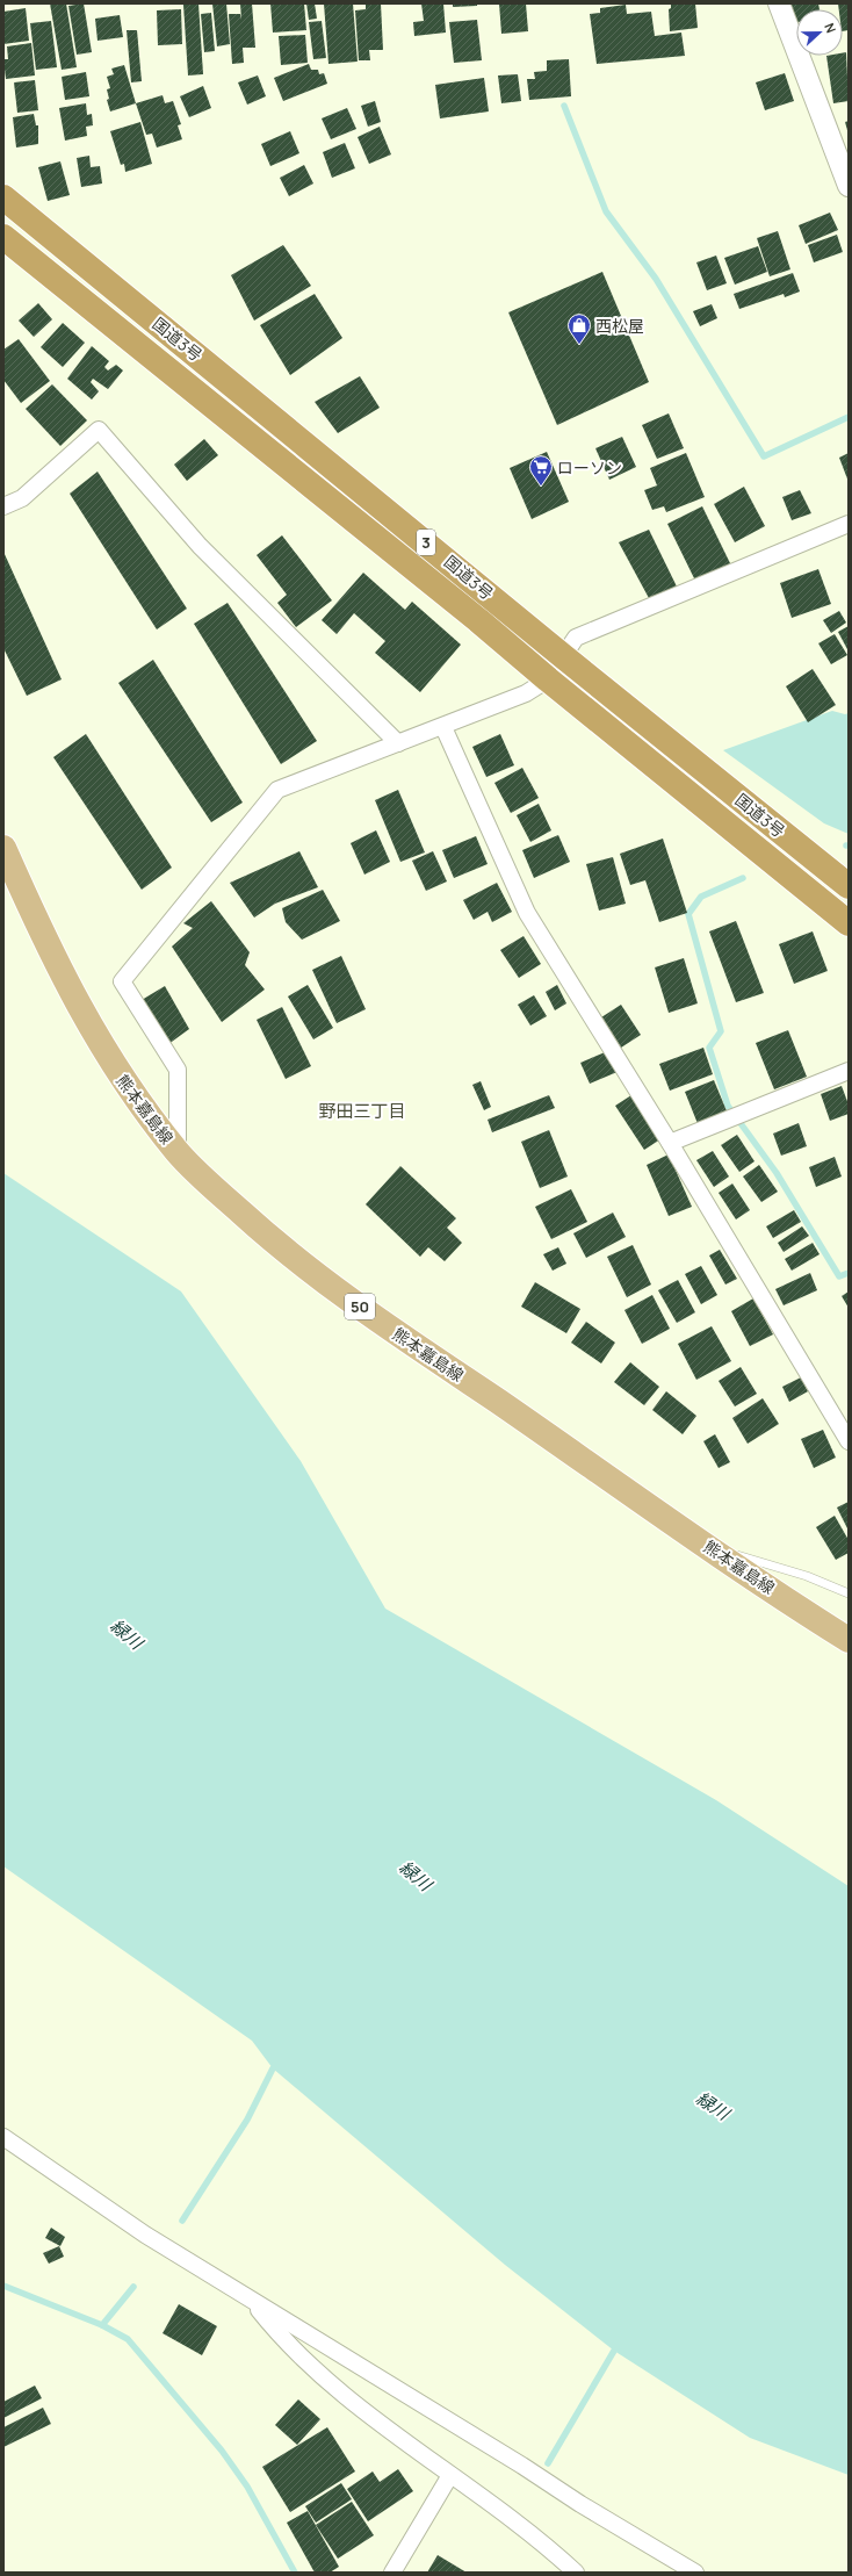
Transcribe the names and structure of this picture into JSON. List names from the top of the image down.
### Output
{
  "streets": {
    "highway": ["国道3号", "3"],
    "main road": ["熊本嘉島線", "50"]
  },
  "districts": ["野田三丁目"],
  "water": ["緑川"],
  "places": {
    "shop": ["西松屋"],
    "supermarket": ["ローソン"]
  },
  "north": "right"
}
